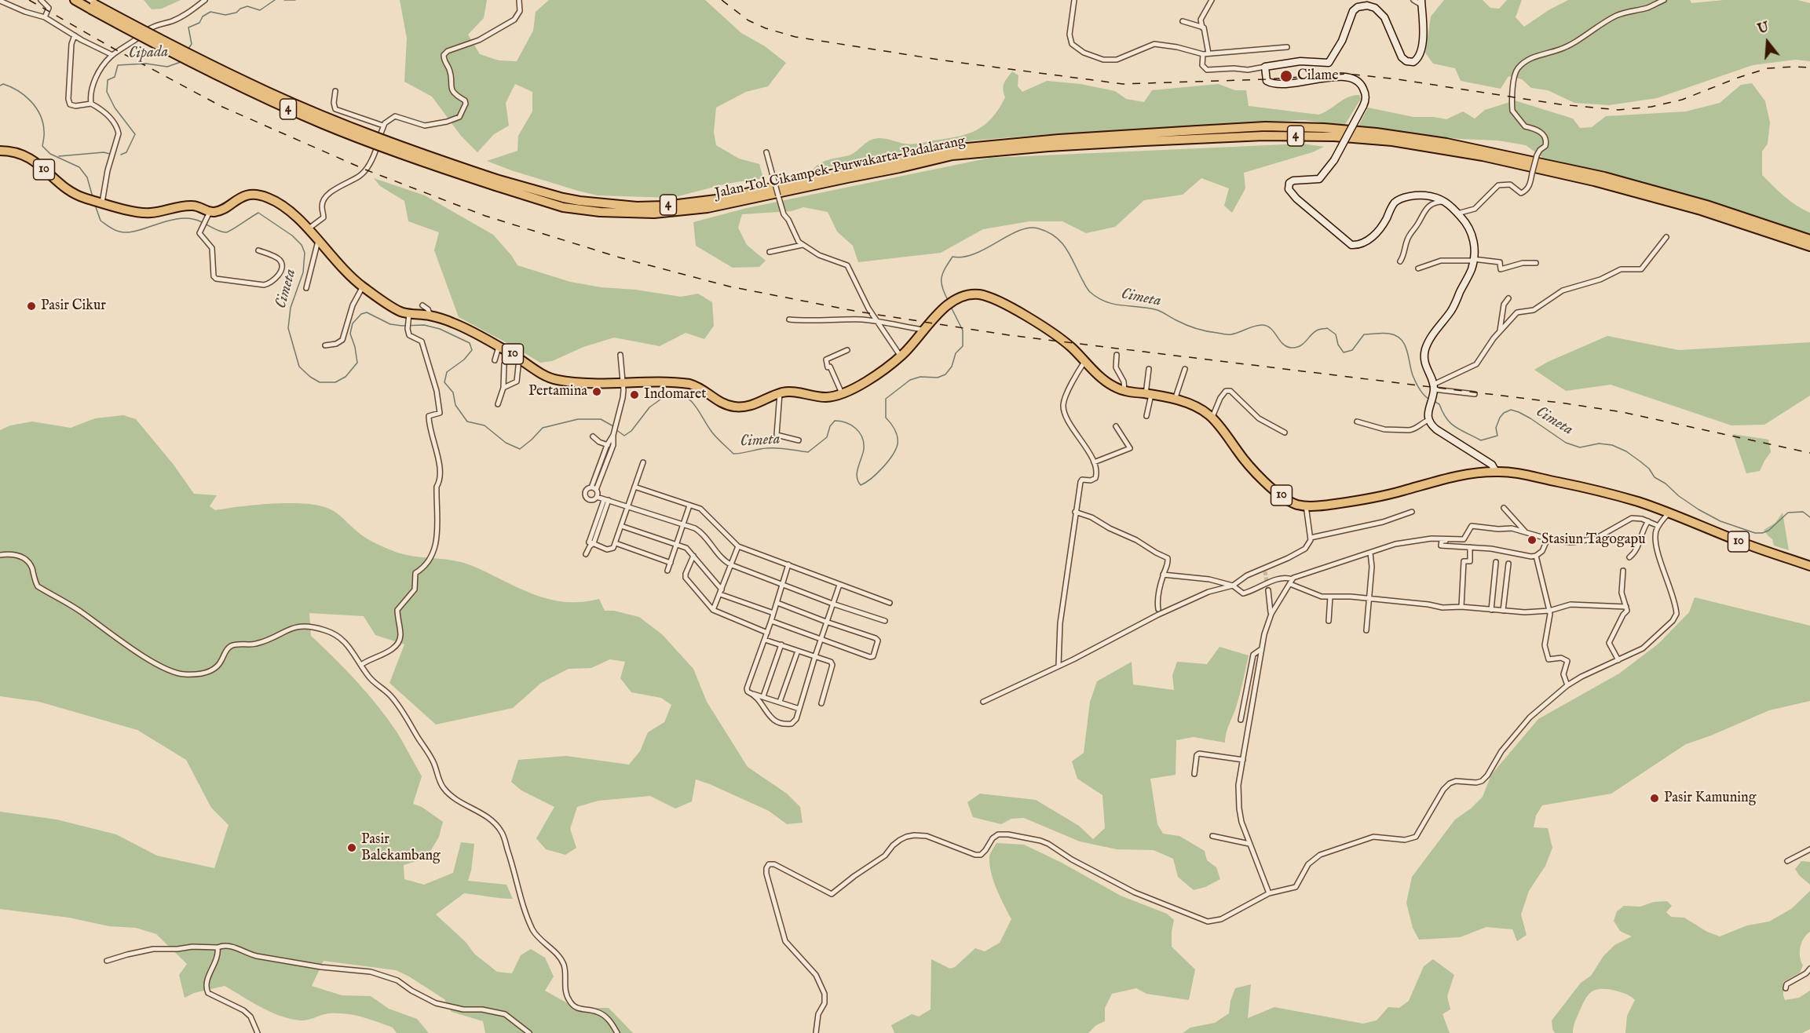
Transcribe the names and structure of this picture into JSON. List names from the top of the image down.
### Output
{
  "streets": {
    "highway": ["4", "Jalan Tol Cikampek–Purwakarta–Padalarang", "10"]
  },
  "water": ["Cipada", "Cimeta"],
  "places": [
    "Cilame",
    "Pasir Cikur",
    "Pertamina",
    "Indomaret",
    "Stasiun Tagogapu",
    "Pasir Kamuning",
    "Pasir Balekambang"
  ],
  "north": "top"
}
